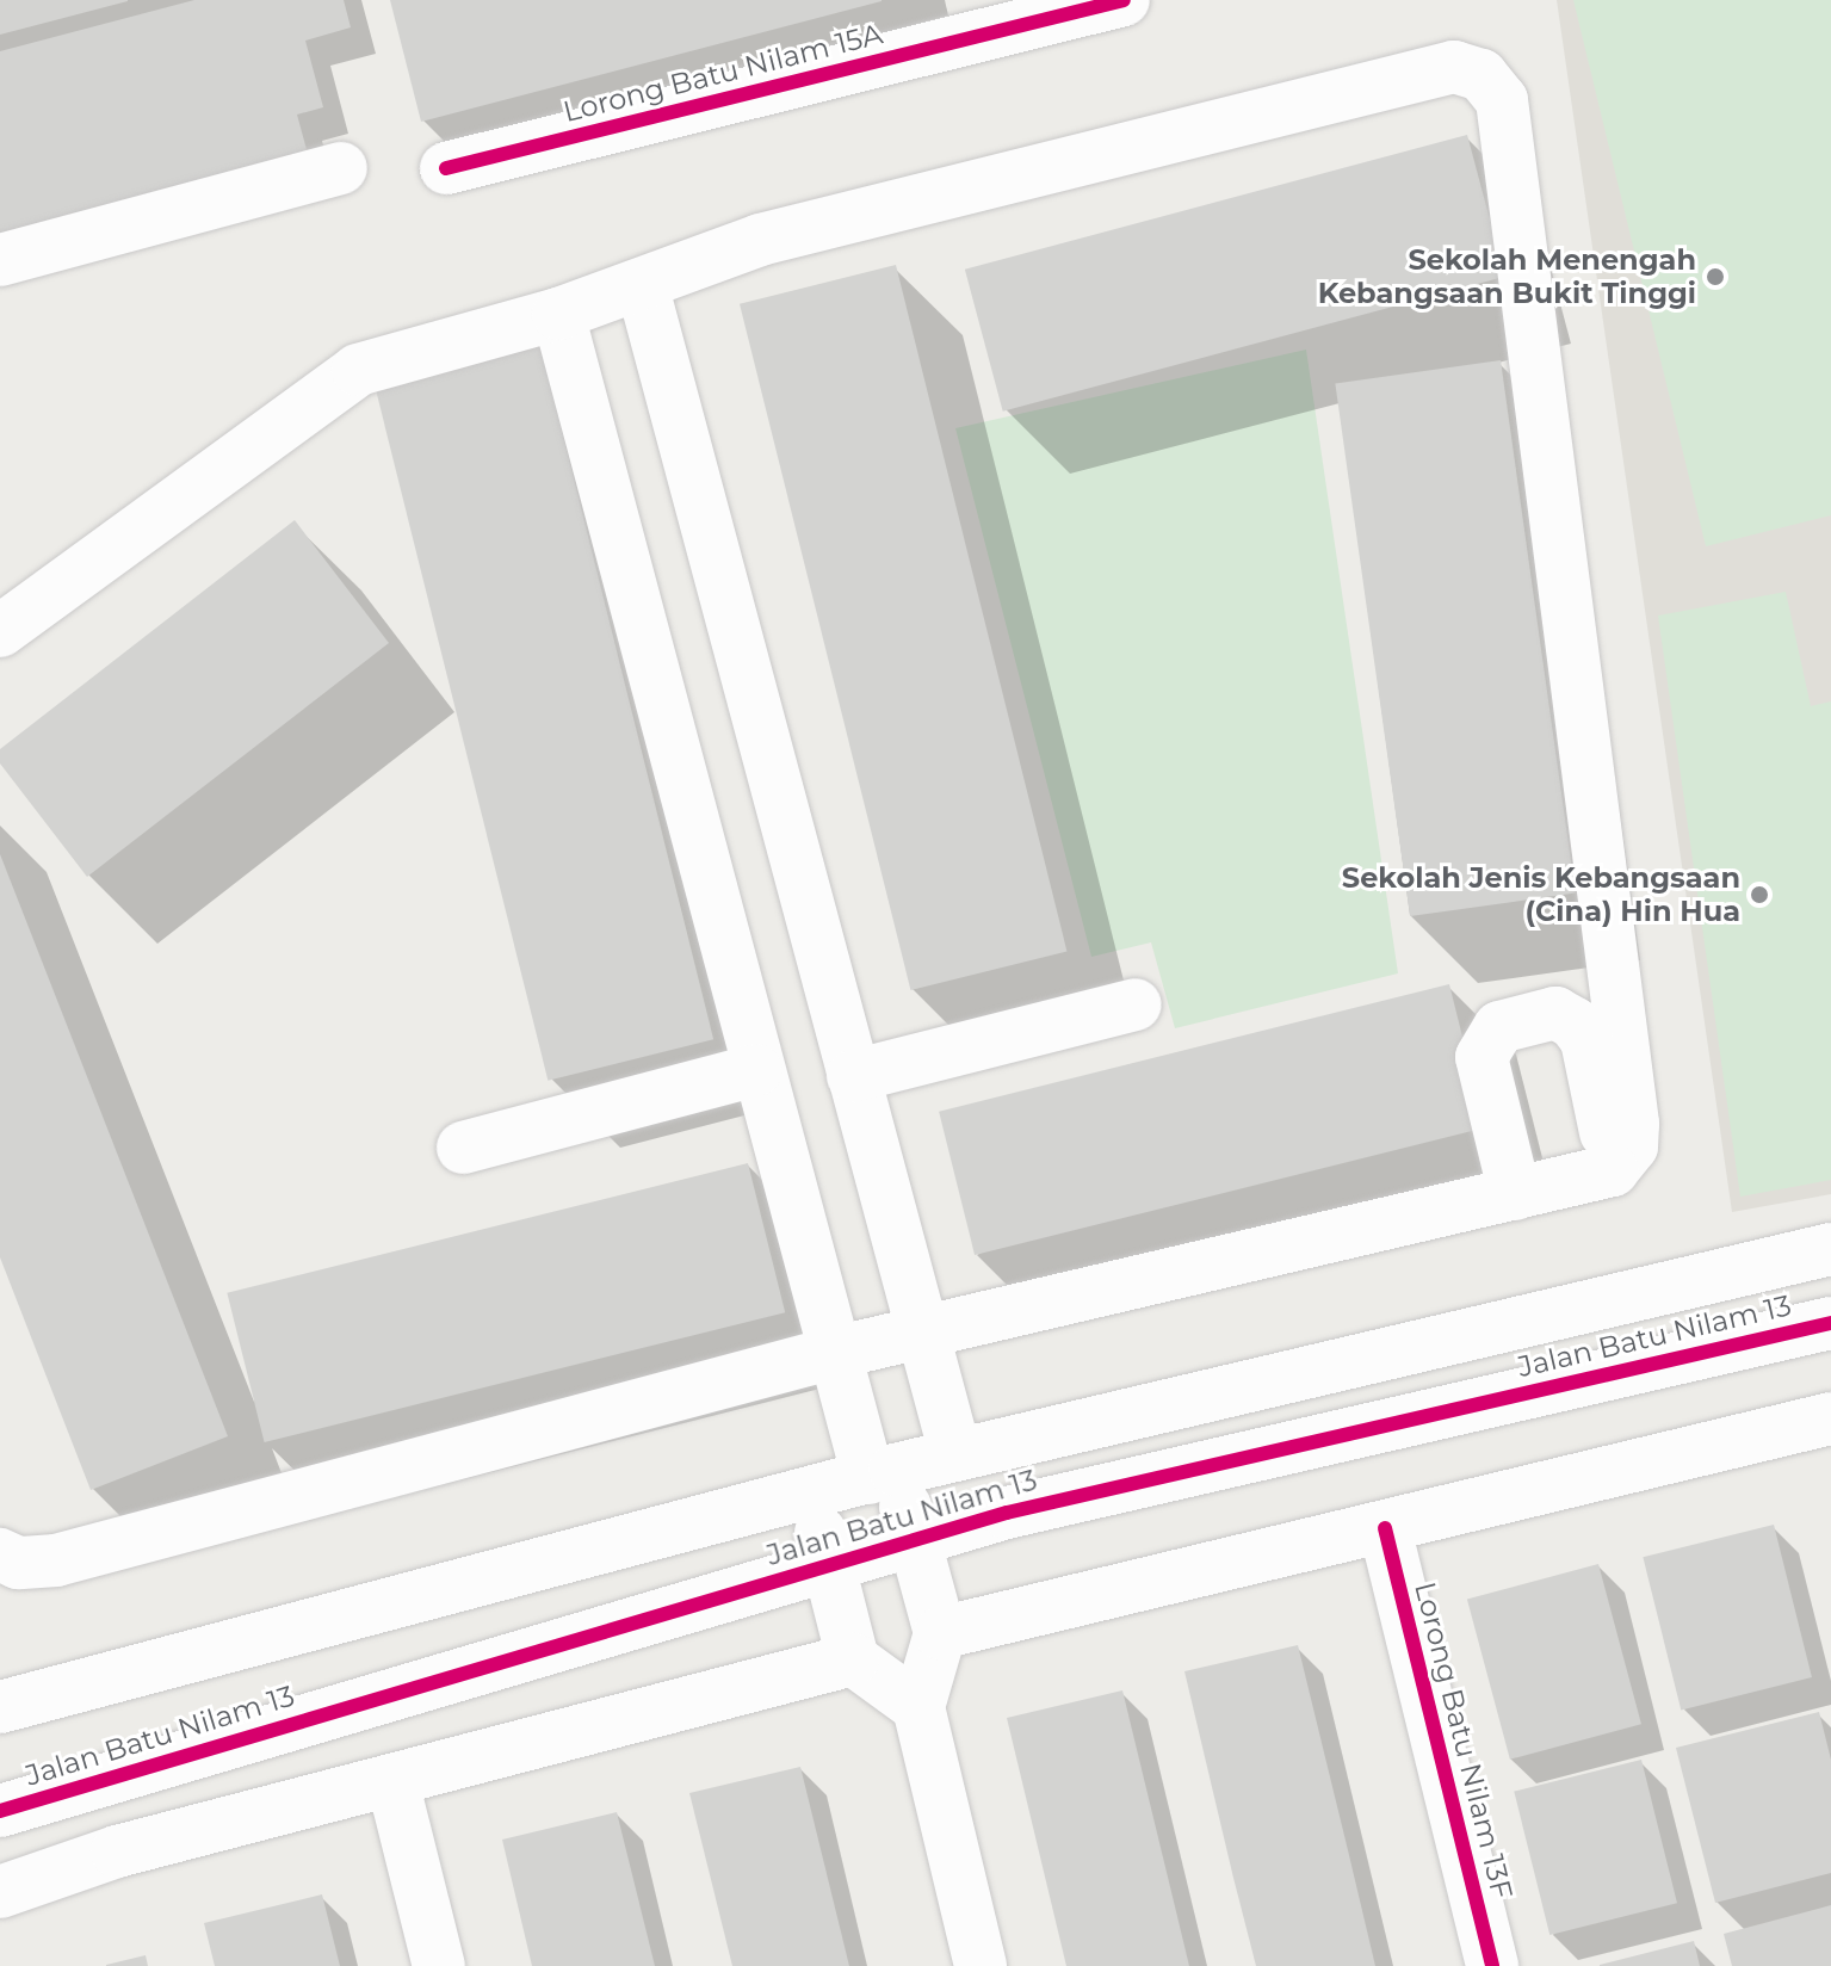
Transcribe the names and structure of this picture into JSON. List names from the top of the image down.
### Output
{
  "streets": {
    "street": ["Lorong Batu Nilam 15A", "Jalan Batu Nilam 13", "Lorong Batu Nilam 13F"]
  },
  "places": ["Sekolah Menengah Kebangsaan Bukit Tinggi", "Sekolah Jenis Kebangsaan (Cina) Hin Hua"]
}
